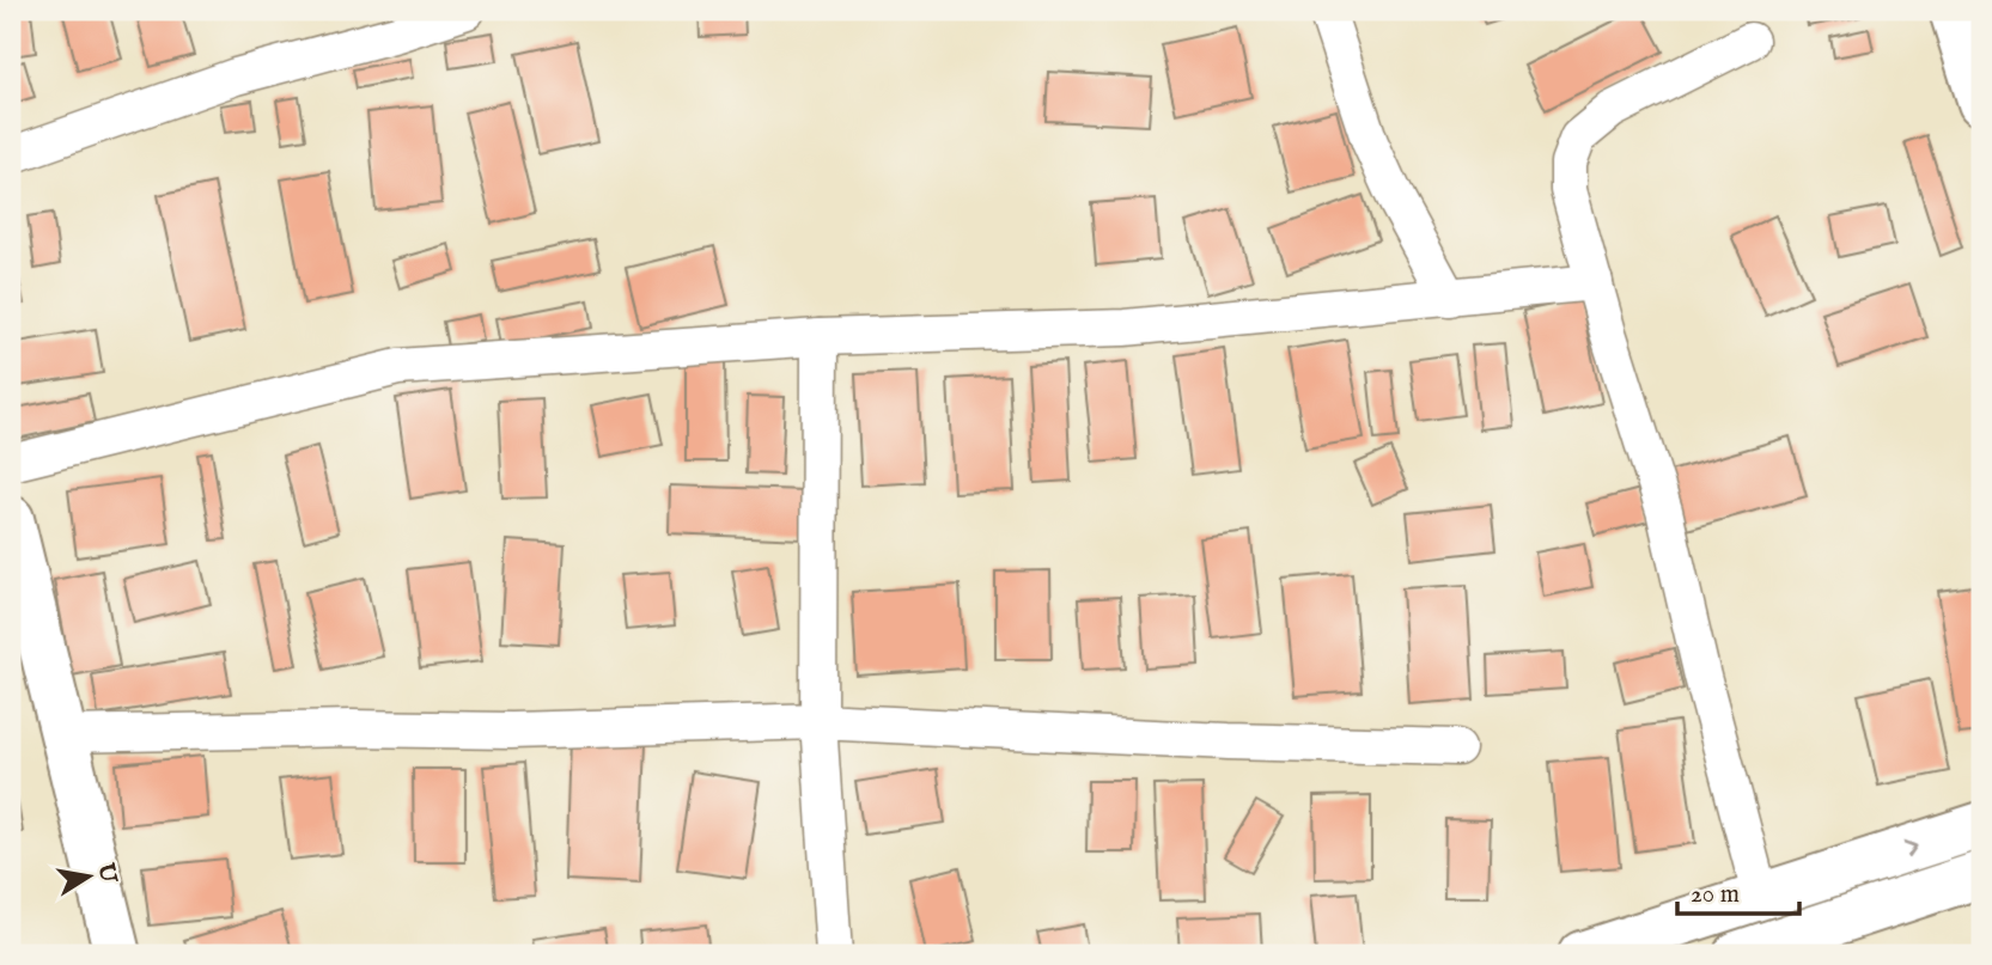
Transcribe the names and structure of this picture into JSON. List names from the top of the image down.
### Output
{
  "scale_bar": "20 m",
  "north": "right"
}
